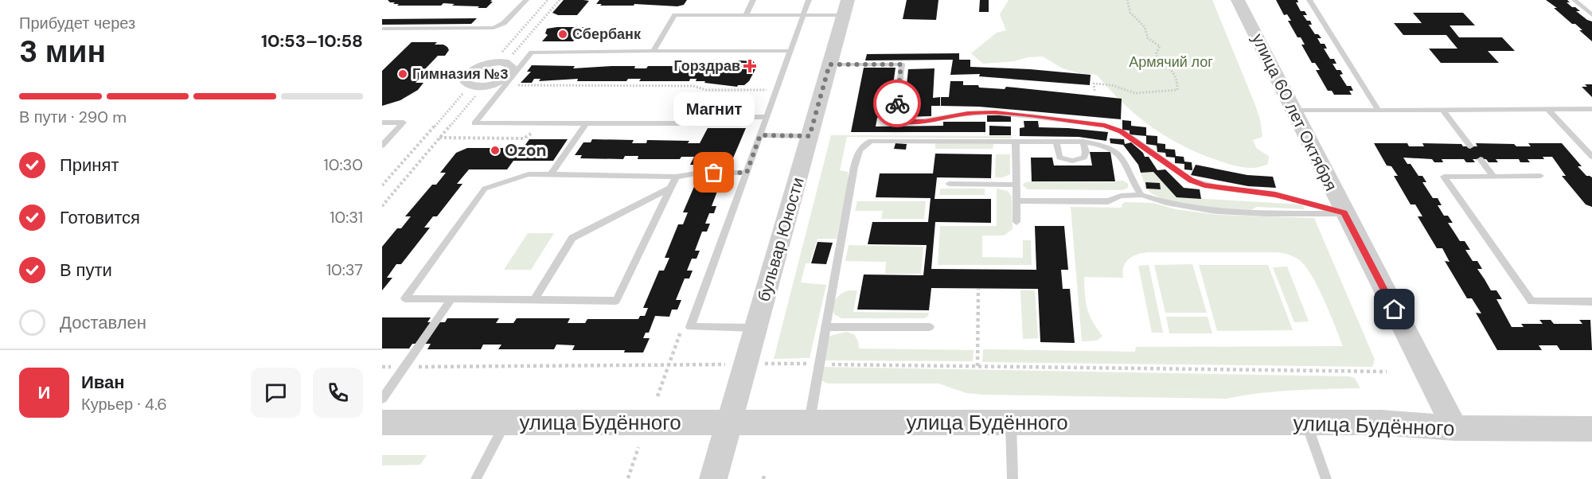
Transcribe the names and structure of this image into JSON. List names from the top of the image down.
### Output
{
  "streets": {
    "street": ["улица 60 лет Октября", "бульвар Юности", "улица Будённого"]
  },
  "crossings": [
    ["улица 60 лет Октября", "улица Будённого"],
    ["бульвар Юности", "улица Будённого"]
  ],
  "parks": ["Армячий лог"],
  "places": {
    "other": [
      "Сбербанк",
      "Гимназия №3",
      "Ozon",
      "Магнит"
    ],
    "health": ["Горздрав"]
  },
  "page": {
    "heading": ["3 мин", "Прибудет через", "10:53–10:58"],
    "panel": ["Иван", "Курьер · 4.6"],
    "bar": "В пути · 290 m",
    "bubble": "Магнит",
    "list": [
      ["Принят", "10:30"],
      ["Готовится", "10:31"],
      ["В пути", "10:37"],
      "Доставлен"
    ],
    "round": "И"
  }
}
